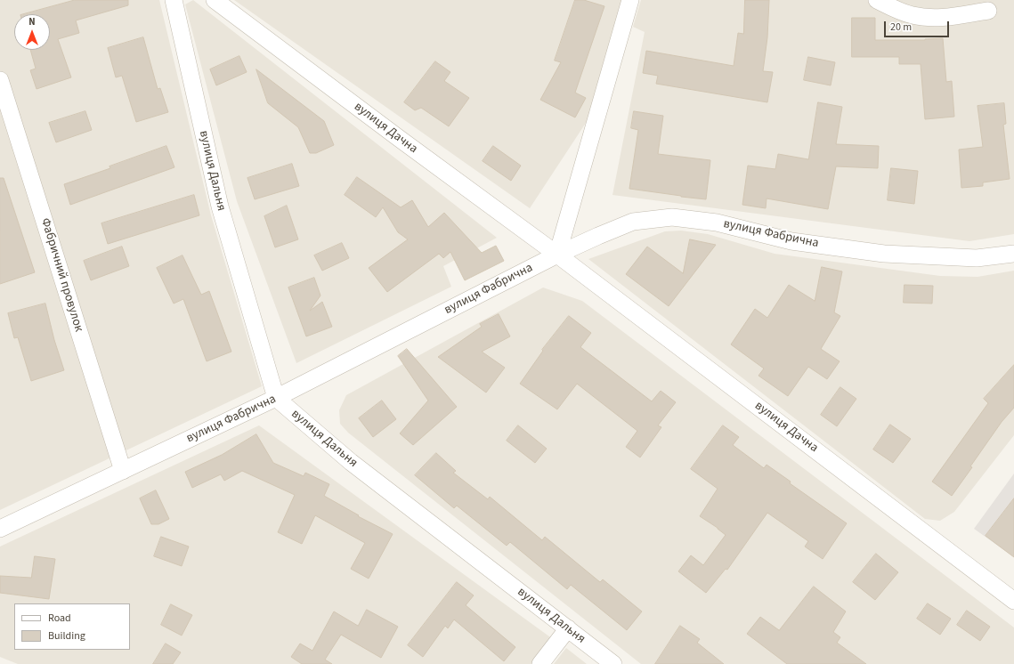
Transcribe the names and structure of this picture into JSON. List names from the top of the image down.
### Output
{
  "streets": {
    "street": [
      "вулиця Дачна",
      "вулиця Дальня",
      "вулиця Фабрична",
      "Фабричний провулок"
    ]
  },
  "crossings": [
    ["вулиця Дачна", "вулиця Фабрична"],
    ["вулиця Дальня", "вулиця Фабрична"],
    ["вулиця Фабрична", "Фабричний провулок"]
  ],
  "legend": ["Road", "Building"],
  "scale_bar": "20 m",
  "north": "top"
}
